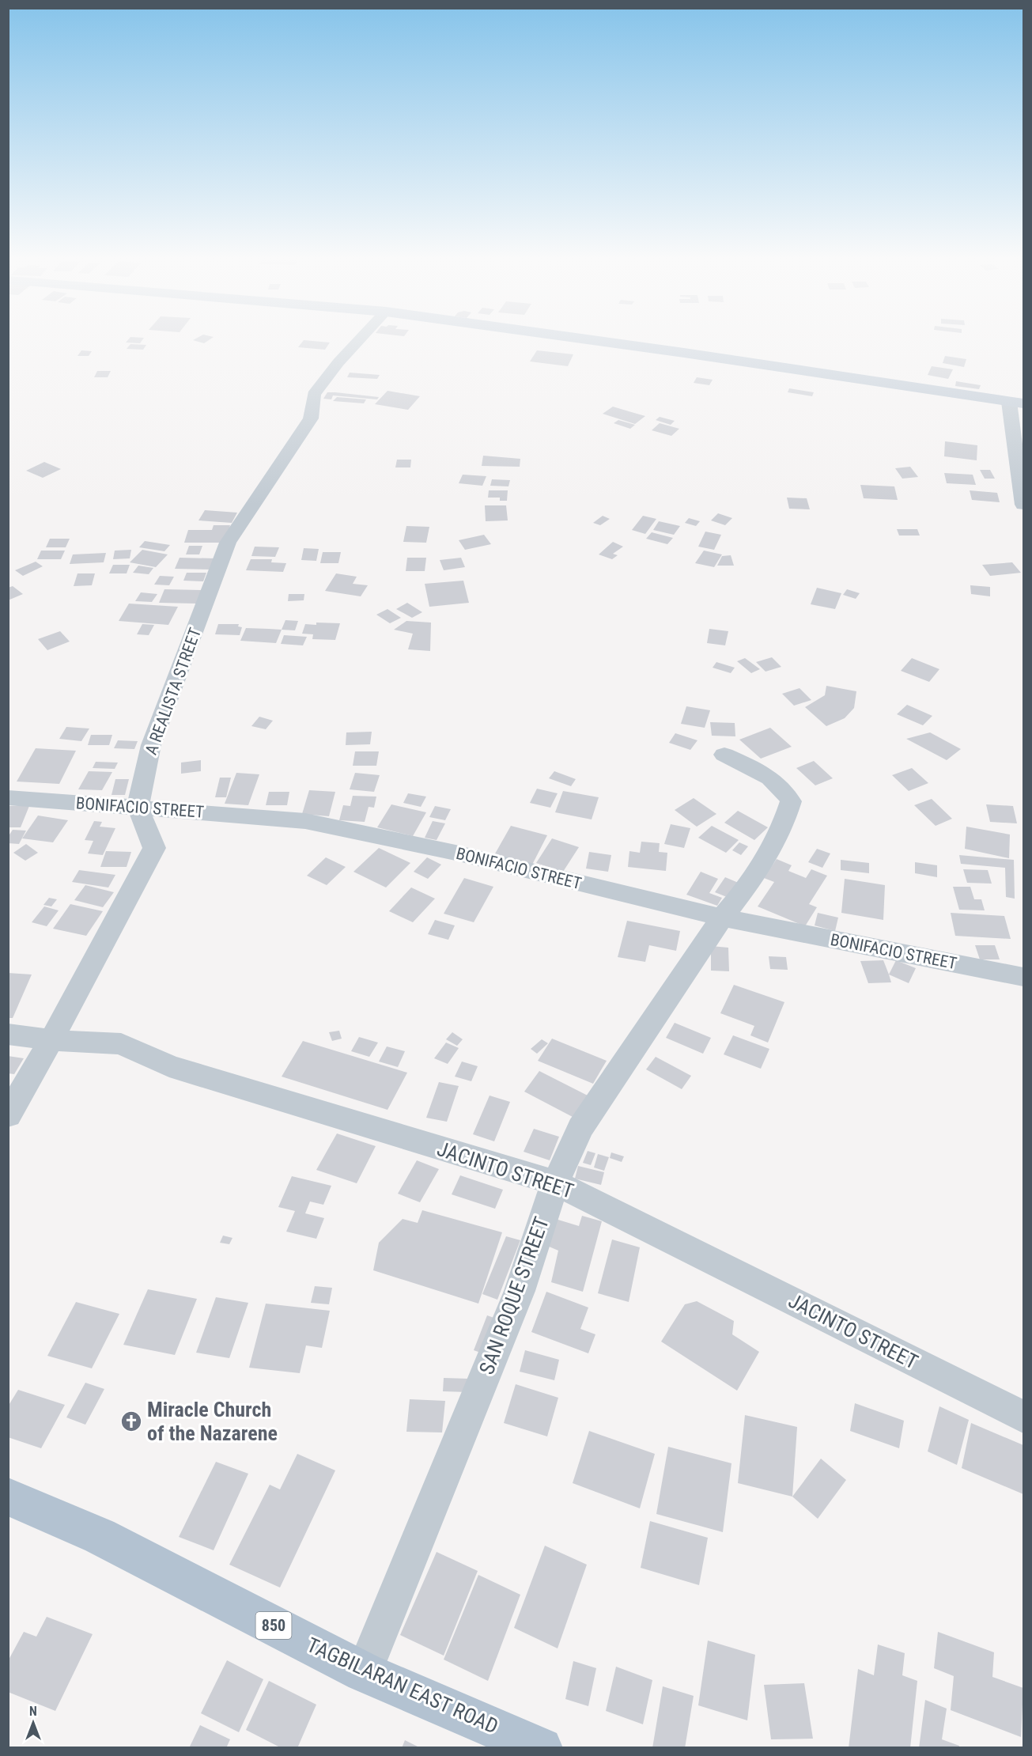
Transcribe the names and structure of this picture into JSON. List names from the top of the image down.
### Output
{
  "streets": {
    "main road": ["850", "TAGBILARAN EAST ROAD"],
    "street": [
      "A REALISTA STREET",
      "BONIFACIO STREET",
      "JACINTO STREET",
      "SAN ROQUE STREET"
    ]
  },
  "crossings": [
    ["A REALISTA STREET", "BONIFACIO STREET"],
    ["BONIFACIO STREET", "SAN ROQUE STREET"],
    ["JACINTO STREET", "SAN ROQUE STREET"],
    ["SAN ROQUE STREET", "TAGBILARAN EAST ROAD"]
  ],
  "places": {
    "church": ["Miracle Church of the Nazarene"]
  },
  "north": "top"
}
